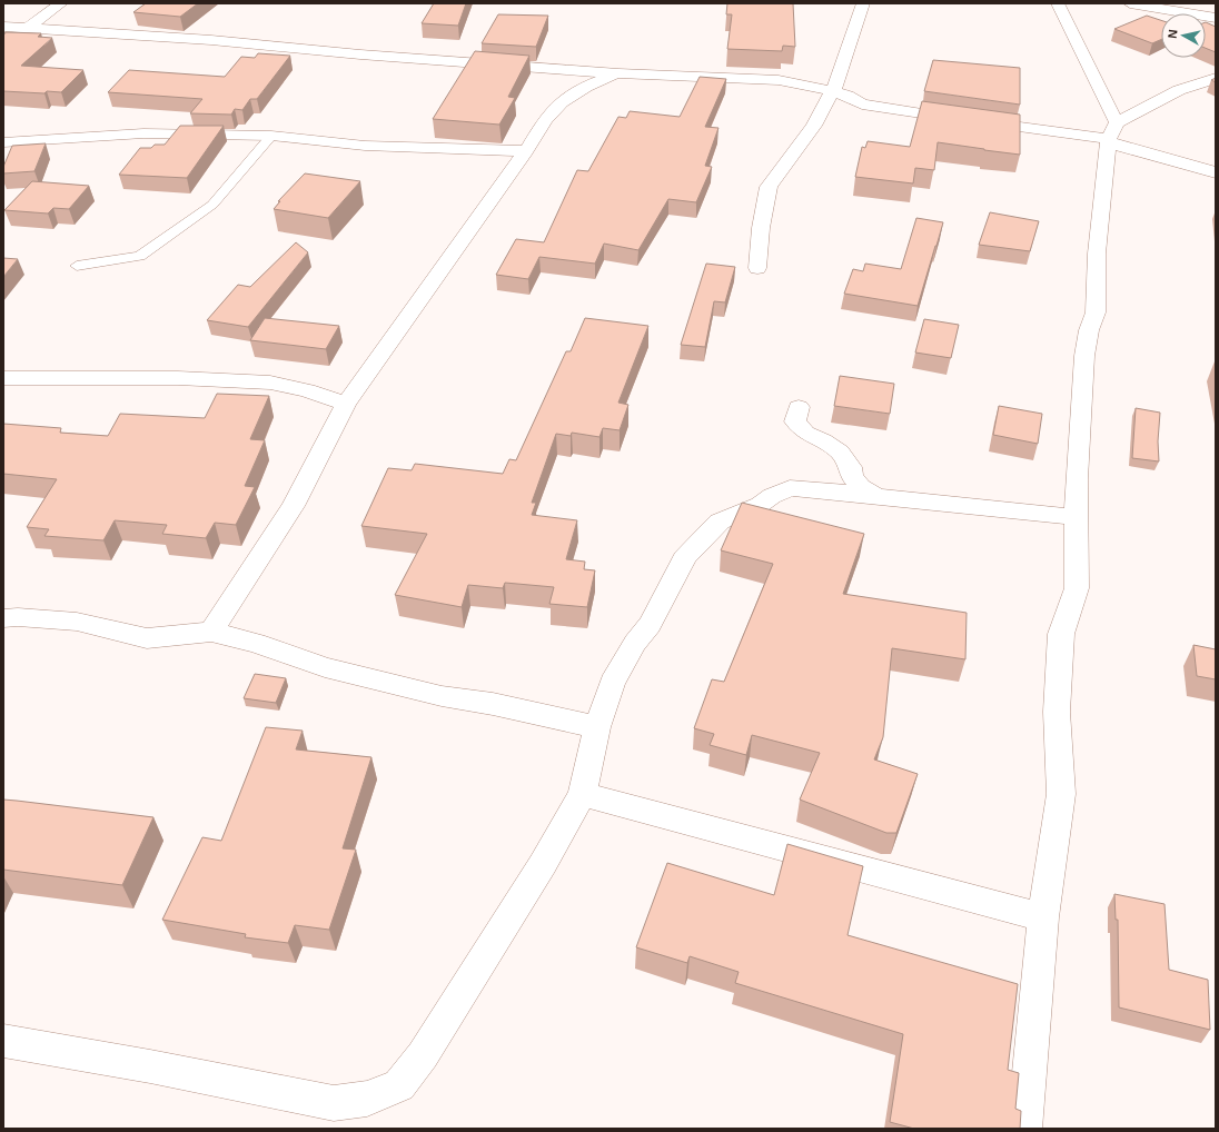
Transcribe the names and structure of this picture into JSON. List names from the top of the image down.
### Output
{
  "north": "left"
}
